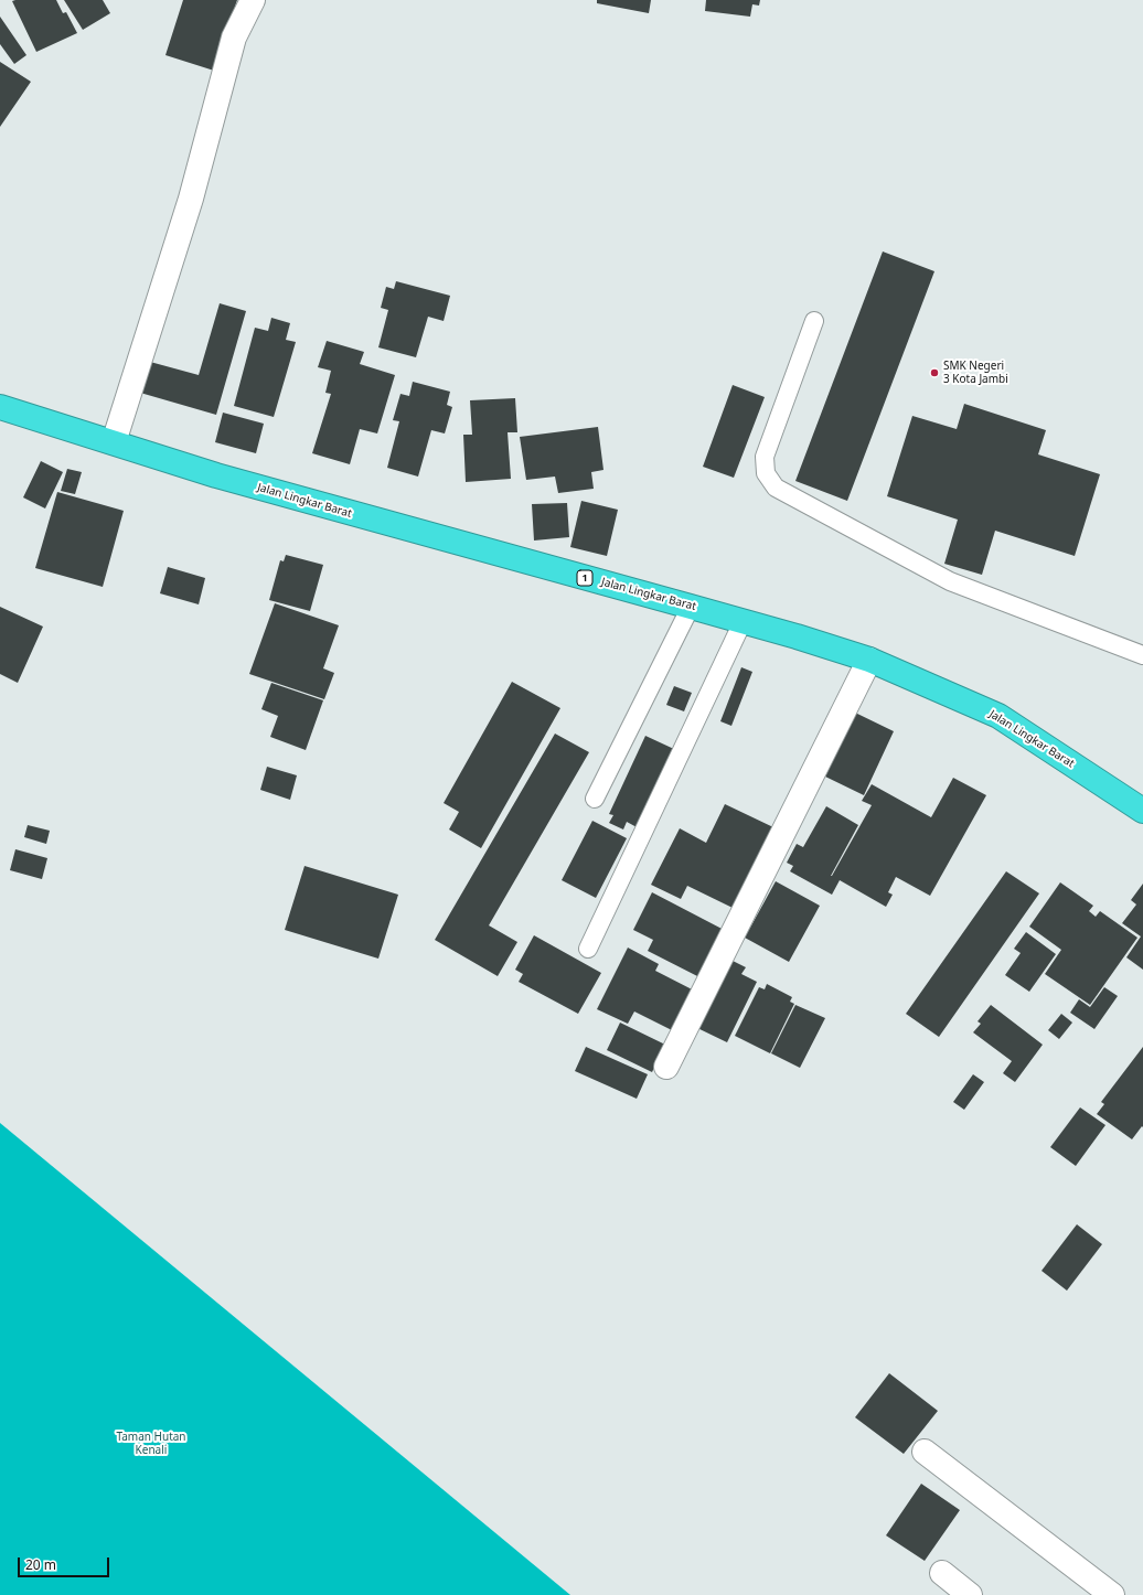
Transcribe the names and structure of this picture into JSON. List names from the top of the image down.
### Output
{
  "streets": {
    "highway": ["Jalan Lingkar Barat", "1"]
  },
  "parks": ["Taman Hutan Kenali"],
  "places": ["SMK Negeri 3 Kota Jambi"],
  "scale_bar": "20 m"
}
